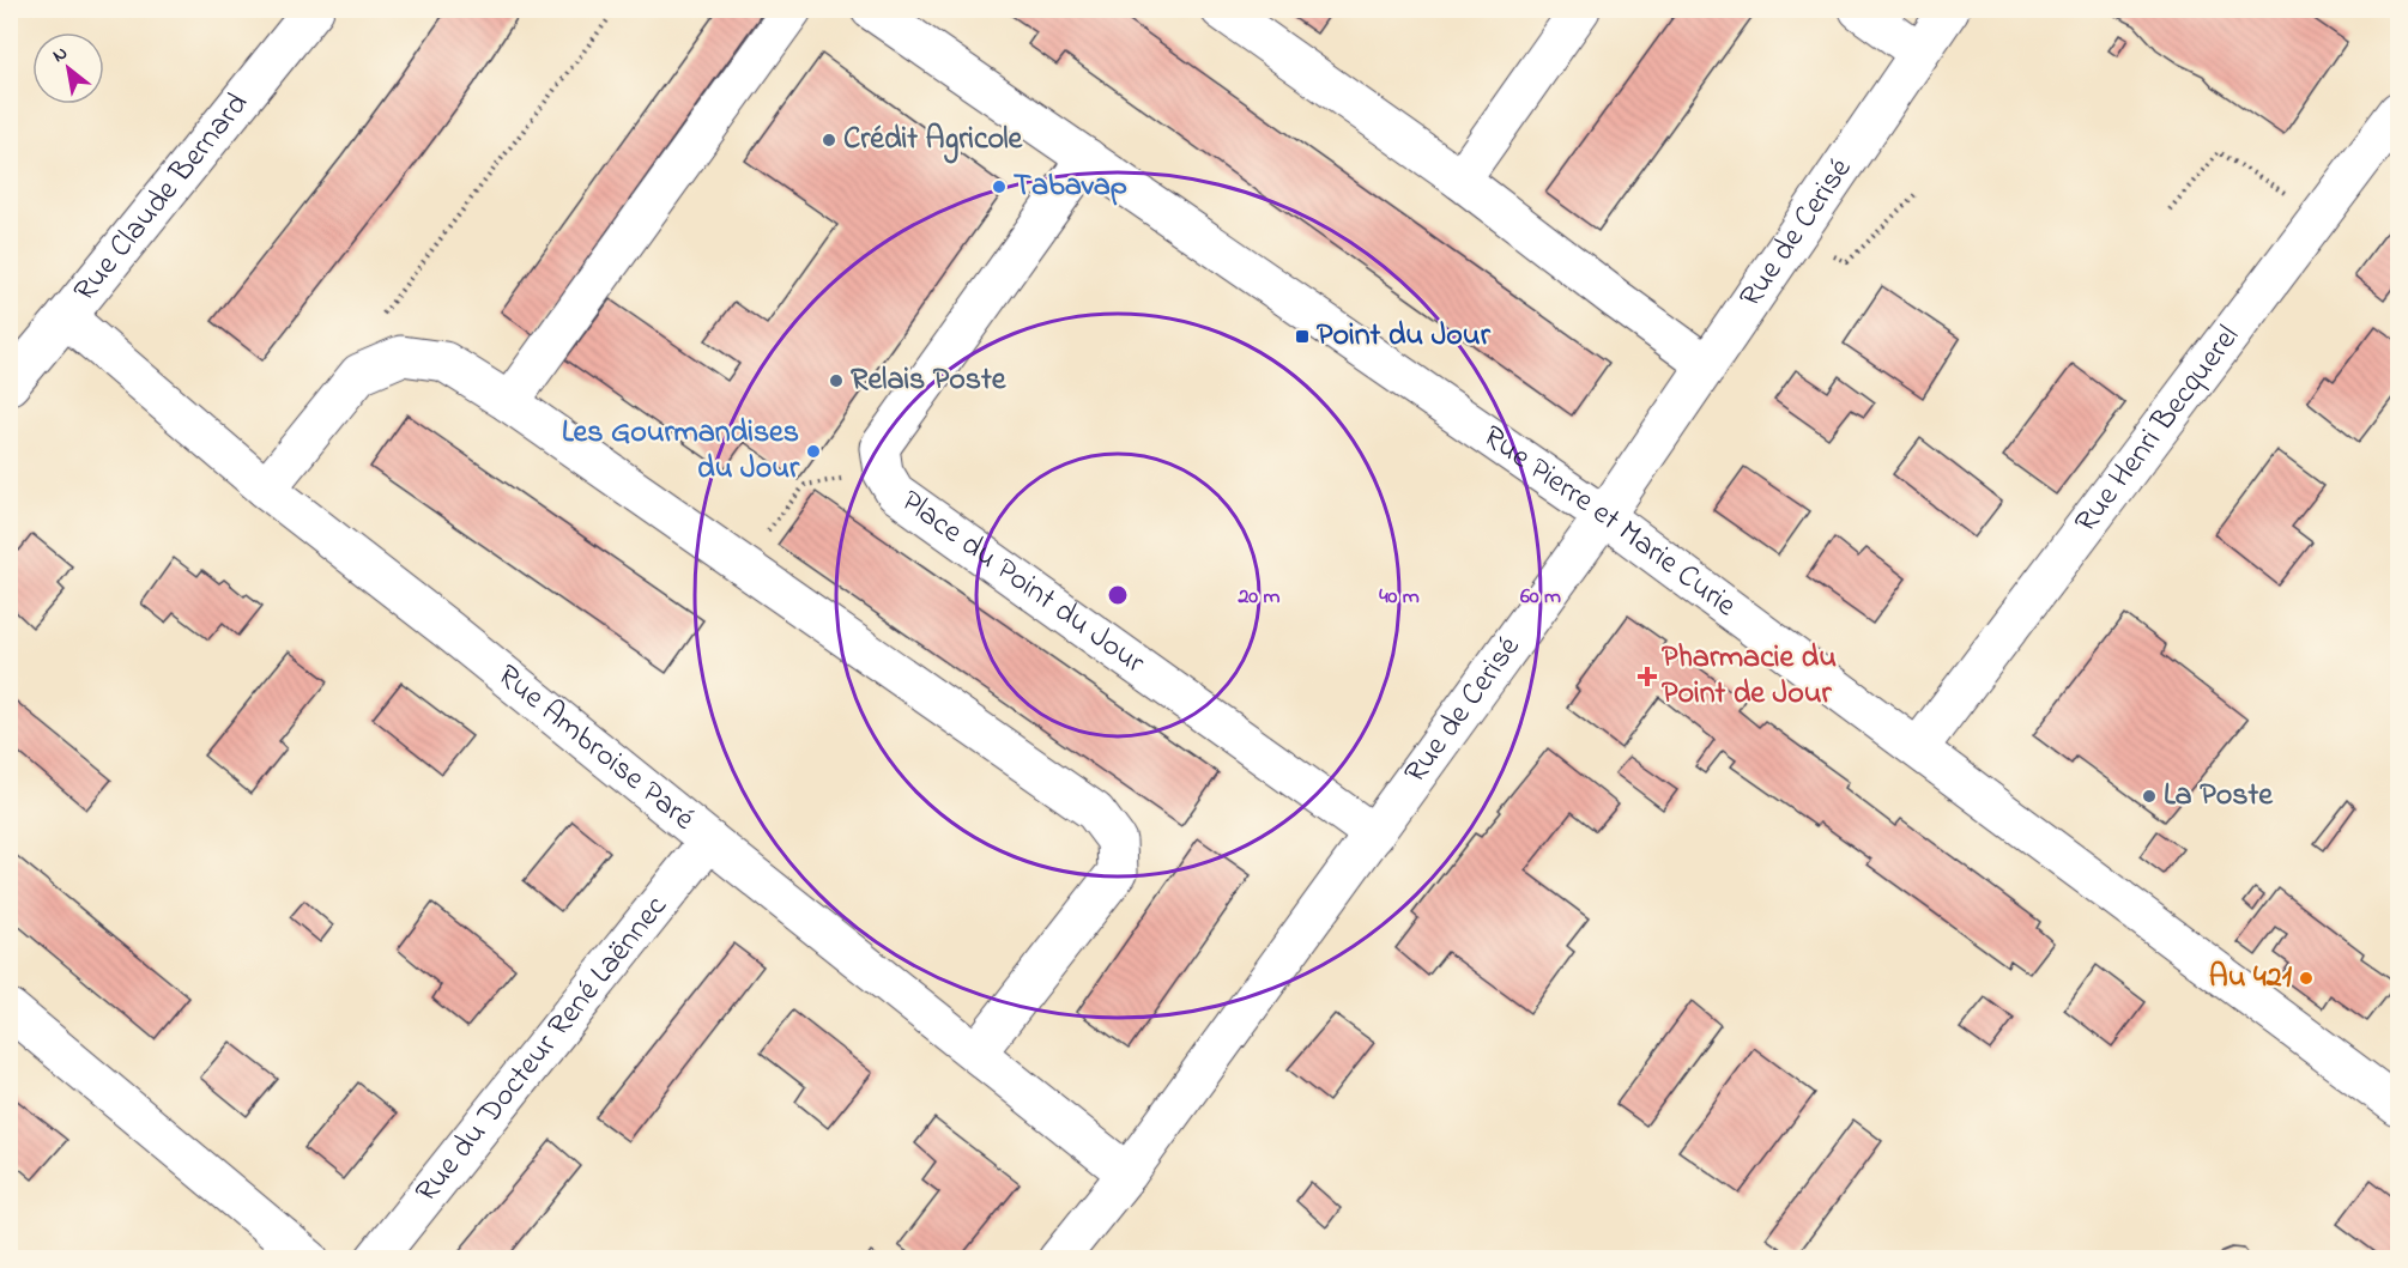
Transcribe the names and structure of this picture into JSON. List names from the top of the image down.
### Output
{
  "streets": {
    "street": [
      "Rue Claude Bernard",
      "Rue de Cerisé",
      "Rue Henri Becquerel",
      "Rue Pierre et Marie Curie",
      "Place du Point du Jour",
      "Rue Ambroise Paré",
      "Rue du Docteur René Laënnec"
    ]
  },
  "crossings": [
    ["Rue Claude Bernard", "Rue Ambroise Paré"],
    ["Rue de Cerisé", "Rue Pierre et Marie Curie"],
    ["Rue de Cerisé", "Place du Point du Jour"],
    ["Rue de Cerisé", "Rue Ambroise Paré"],
    ["Rue Henri Becquerel", "Rue Pierre et Marie Curie"],
    ["Rue Pierre et Marie Curie", "Place du Point du Jour"],
    ["Rue Ambroise Paré", "Rue du Docteur René Laënnec"]
  ],
  "places": {
    "other": [
      "Crédit Agricole",
      "Tabavap",
      "Relais Poste",
      "Les Gourmandises du Jour",
      "La Poste",
      "Au 421"
    ],
    "transit": ["Point du Jour"],
    "health": ["Pharmacie du Point de Jour"]
  },
  "north": "top left",
  "rings": ["20 m", "40 m", "60 m"]
}
